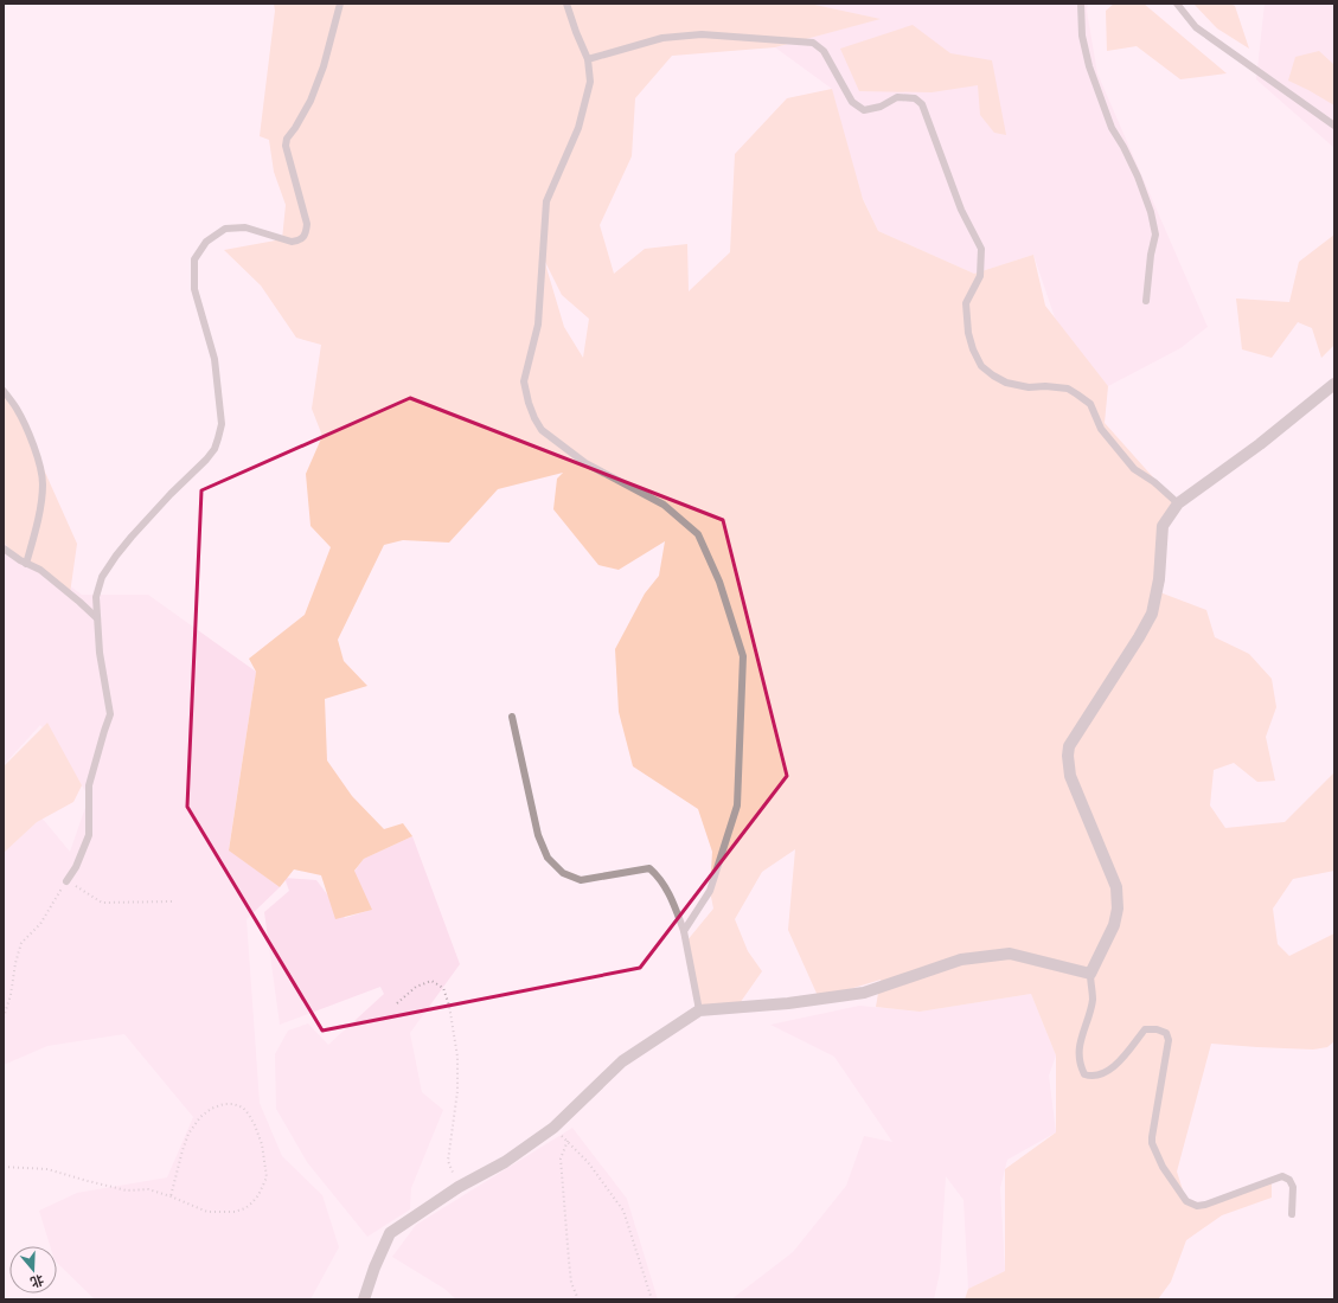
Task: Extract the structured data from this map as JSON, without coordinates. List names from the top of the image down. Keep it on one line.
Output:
{"north":"bottom"}
